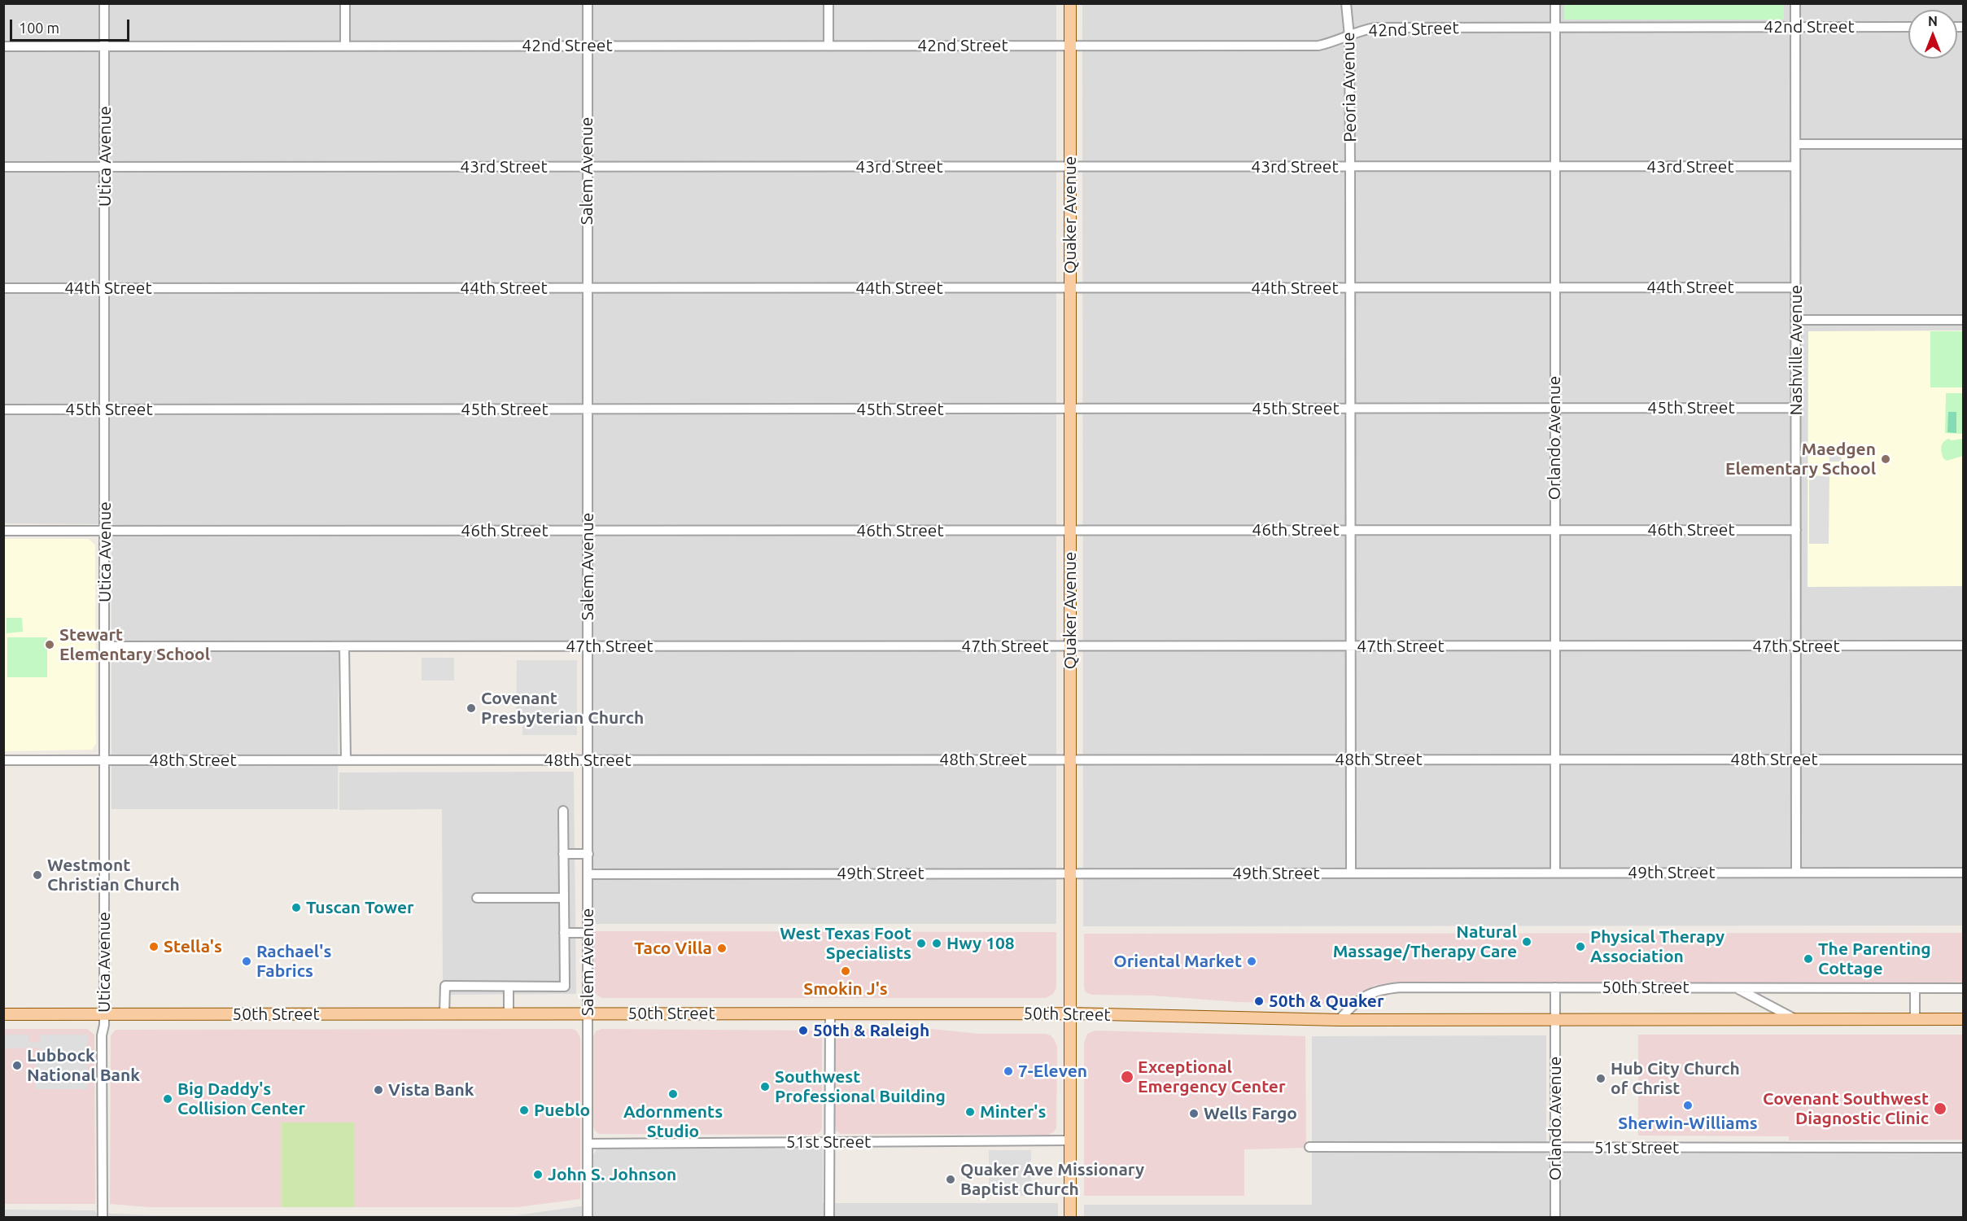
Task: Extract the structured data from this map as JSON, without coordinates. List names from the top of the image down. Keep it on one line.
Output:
{"streets":{"main road":["Quaker Avenue","50th Street"],"street":["42nd Street","Peoria Avenue","Utica Avenue","43rd Street","Salem Avenue","44th Street","Nashville Avenue","45th Street","Orlando Avenue","46th Street","47th Street","48th Street","49th Street","51st Street"]},"crossings":[["42nd Street","Peoria Avenue"],["42nd Street","Utica Avenue"],["42nd Street","Salem Avenue"],["42nd Street","Quaker Avenue"],["42nd Street","Nashville Avenue"],["42nd Street","Orlando Avenue"],["Peoria Avenue","43rd Street"],["Peoria Avenue","44th Street"],["Peoria Avenue","45th Street"],["Peoria Avenue","46th Street"],["Peoria Avenue","47th Street"],["Peoria Avenue","48th Street"],["Peoria Avenue","49th Street"],["Utica Avenue","43rd Street"],["Utica Avenue","44th Street"],["Utica Avenue","45th Street"],["Utica Avenue","46th Street"],["Utica Avenue","47th Street"],["Utica Avenue","48th Street"],["Utica Avenue","50th Street"],["43rd Street","Salem Avenue"],["43rd Street","Quaker Avenue"],["43rd Street","Nashville Avenue"],["43rd Street","Orlando Avenue"],["Salem Avenue","44th Street"],["Salem Avenue","45th Street"],["Salem Avenue","46th Street"],["Salem Avenue","47th Street"],["Salem Avenue","48th Street"],["Salem Avenue","49th Street"],["Salem Avenue","50th Street"],["Salem Avenue","51st Street"],["Quaker Avenue","44th Street"],["Quaker Avenue","45th Street"],["Quaker Avenue","46th Street"],["Quaker Avenue","47th Street"],["Quaker Avenue","48th Street"],["Quaker Avenue","49th Street"],["Quaker Avenue","50th Street"],["Quaker Avenue","51st Street"],["44th Street","Nashville Avenue"],["44th Street","Orlando Avenue"],["Nashville Avenue","45th Street"],["Nashville Avenue","46th Street"],["Nashville Avenue","47th Street"],["Nashville Avenue","48th Street"],["Nashville Avenue","49th Street"],["45th Street","Orlando Avenue"],["Orlando Avenue","46th Street"],["Orlando Avenue","47th Street"],["Orlando Avenue","48th Street"],["Orlando Avenue","49th Street"],["Orlando Avenue","50th Street"],["Orlando Avenue","51st Street"]],"places":["Maedgen Elementary School","Stewart Elementary School","Covenant Presbyterian Church","Westmont Christian Church","Tuscan Tower","Natural Massage/Therapy Care","West Texas Foot Specialists","Hwy 108","Stella's","Physical Therapy Association","Taco Villa","The Parenting Cottage","Rachael's Fabrics","Oriental Market","Smokin J's","50th & Quaker","50th & Raleigh","Lubbock National Bank","7-Eleven","Exceptional Emergency Center","Hub City Church of Christ","Southwest Professional Building","Vista Bank","Adornments Studio","Big Daddy's Collision Center","Sherwin-Williams","Covenant Southwest Diagnostic Clinic","Pueblo","Minter's","Wells Fargo","John S. Johnson","Quaker Ave Missionary Baptist Church"],"scale_bar":"100 m","north":"top"}
